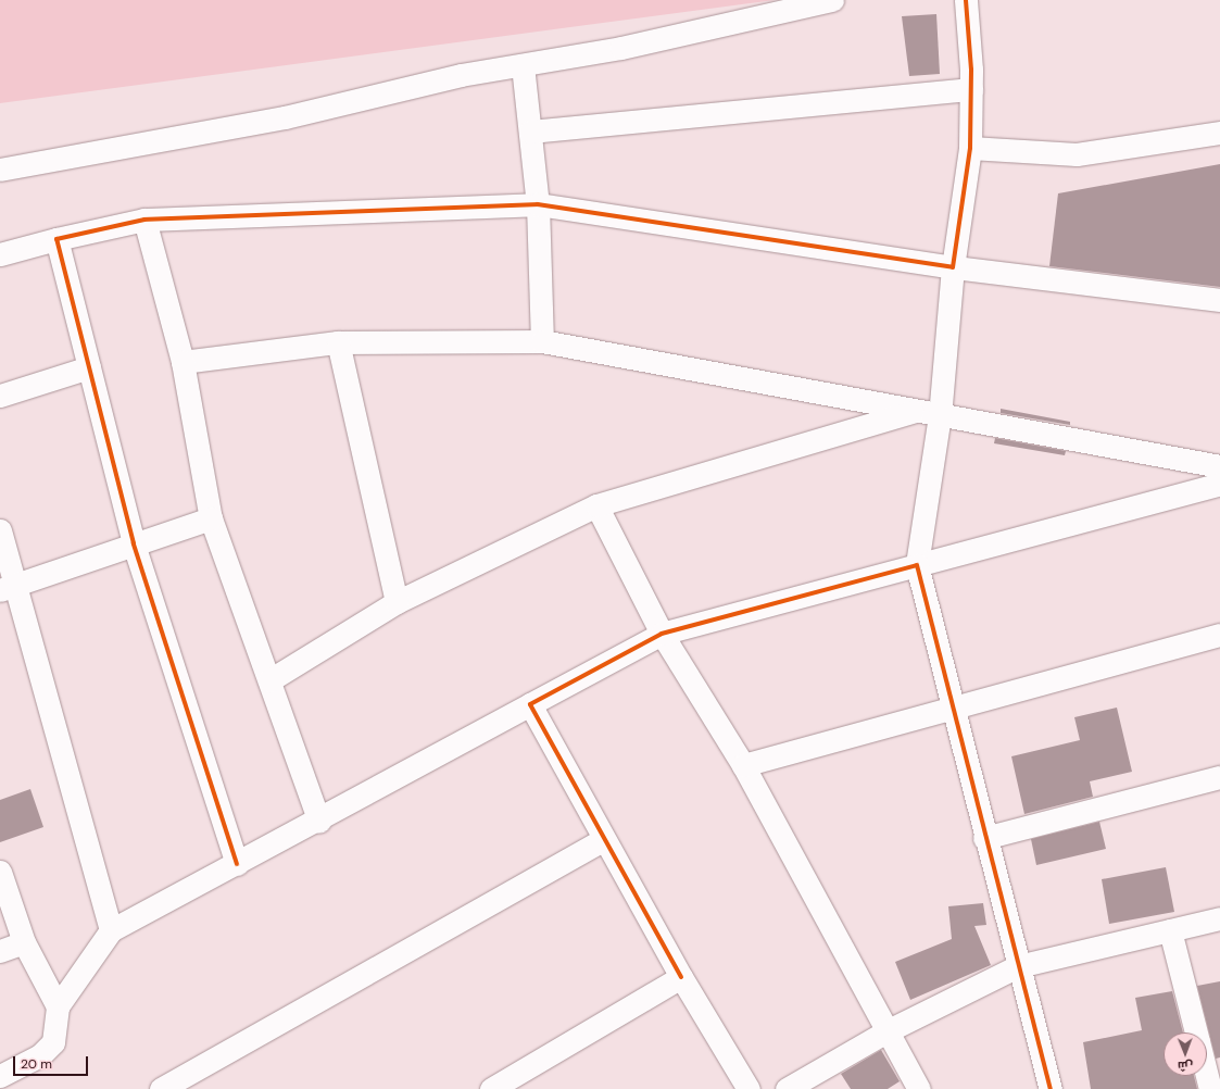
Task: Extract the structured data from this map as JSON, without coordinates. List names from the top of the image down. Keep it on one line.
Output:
{"scale_bar":"20 m","north":"bottom"}
